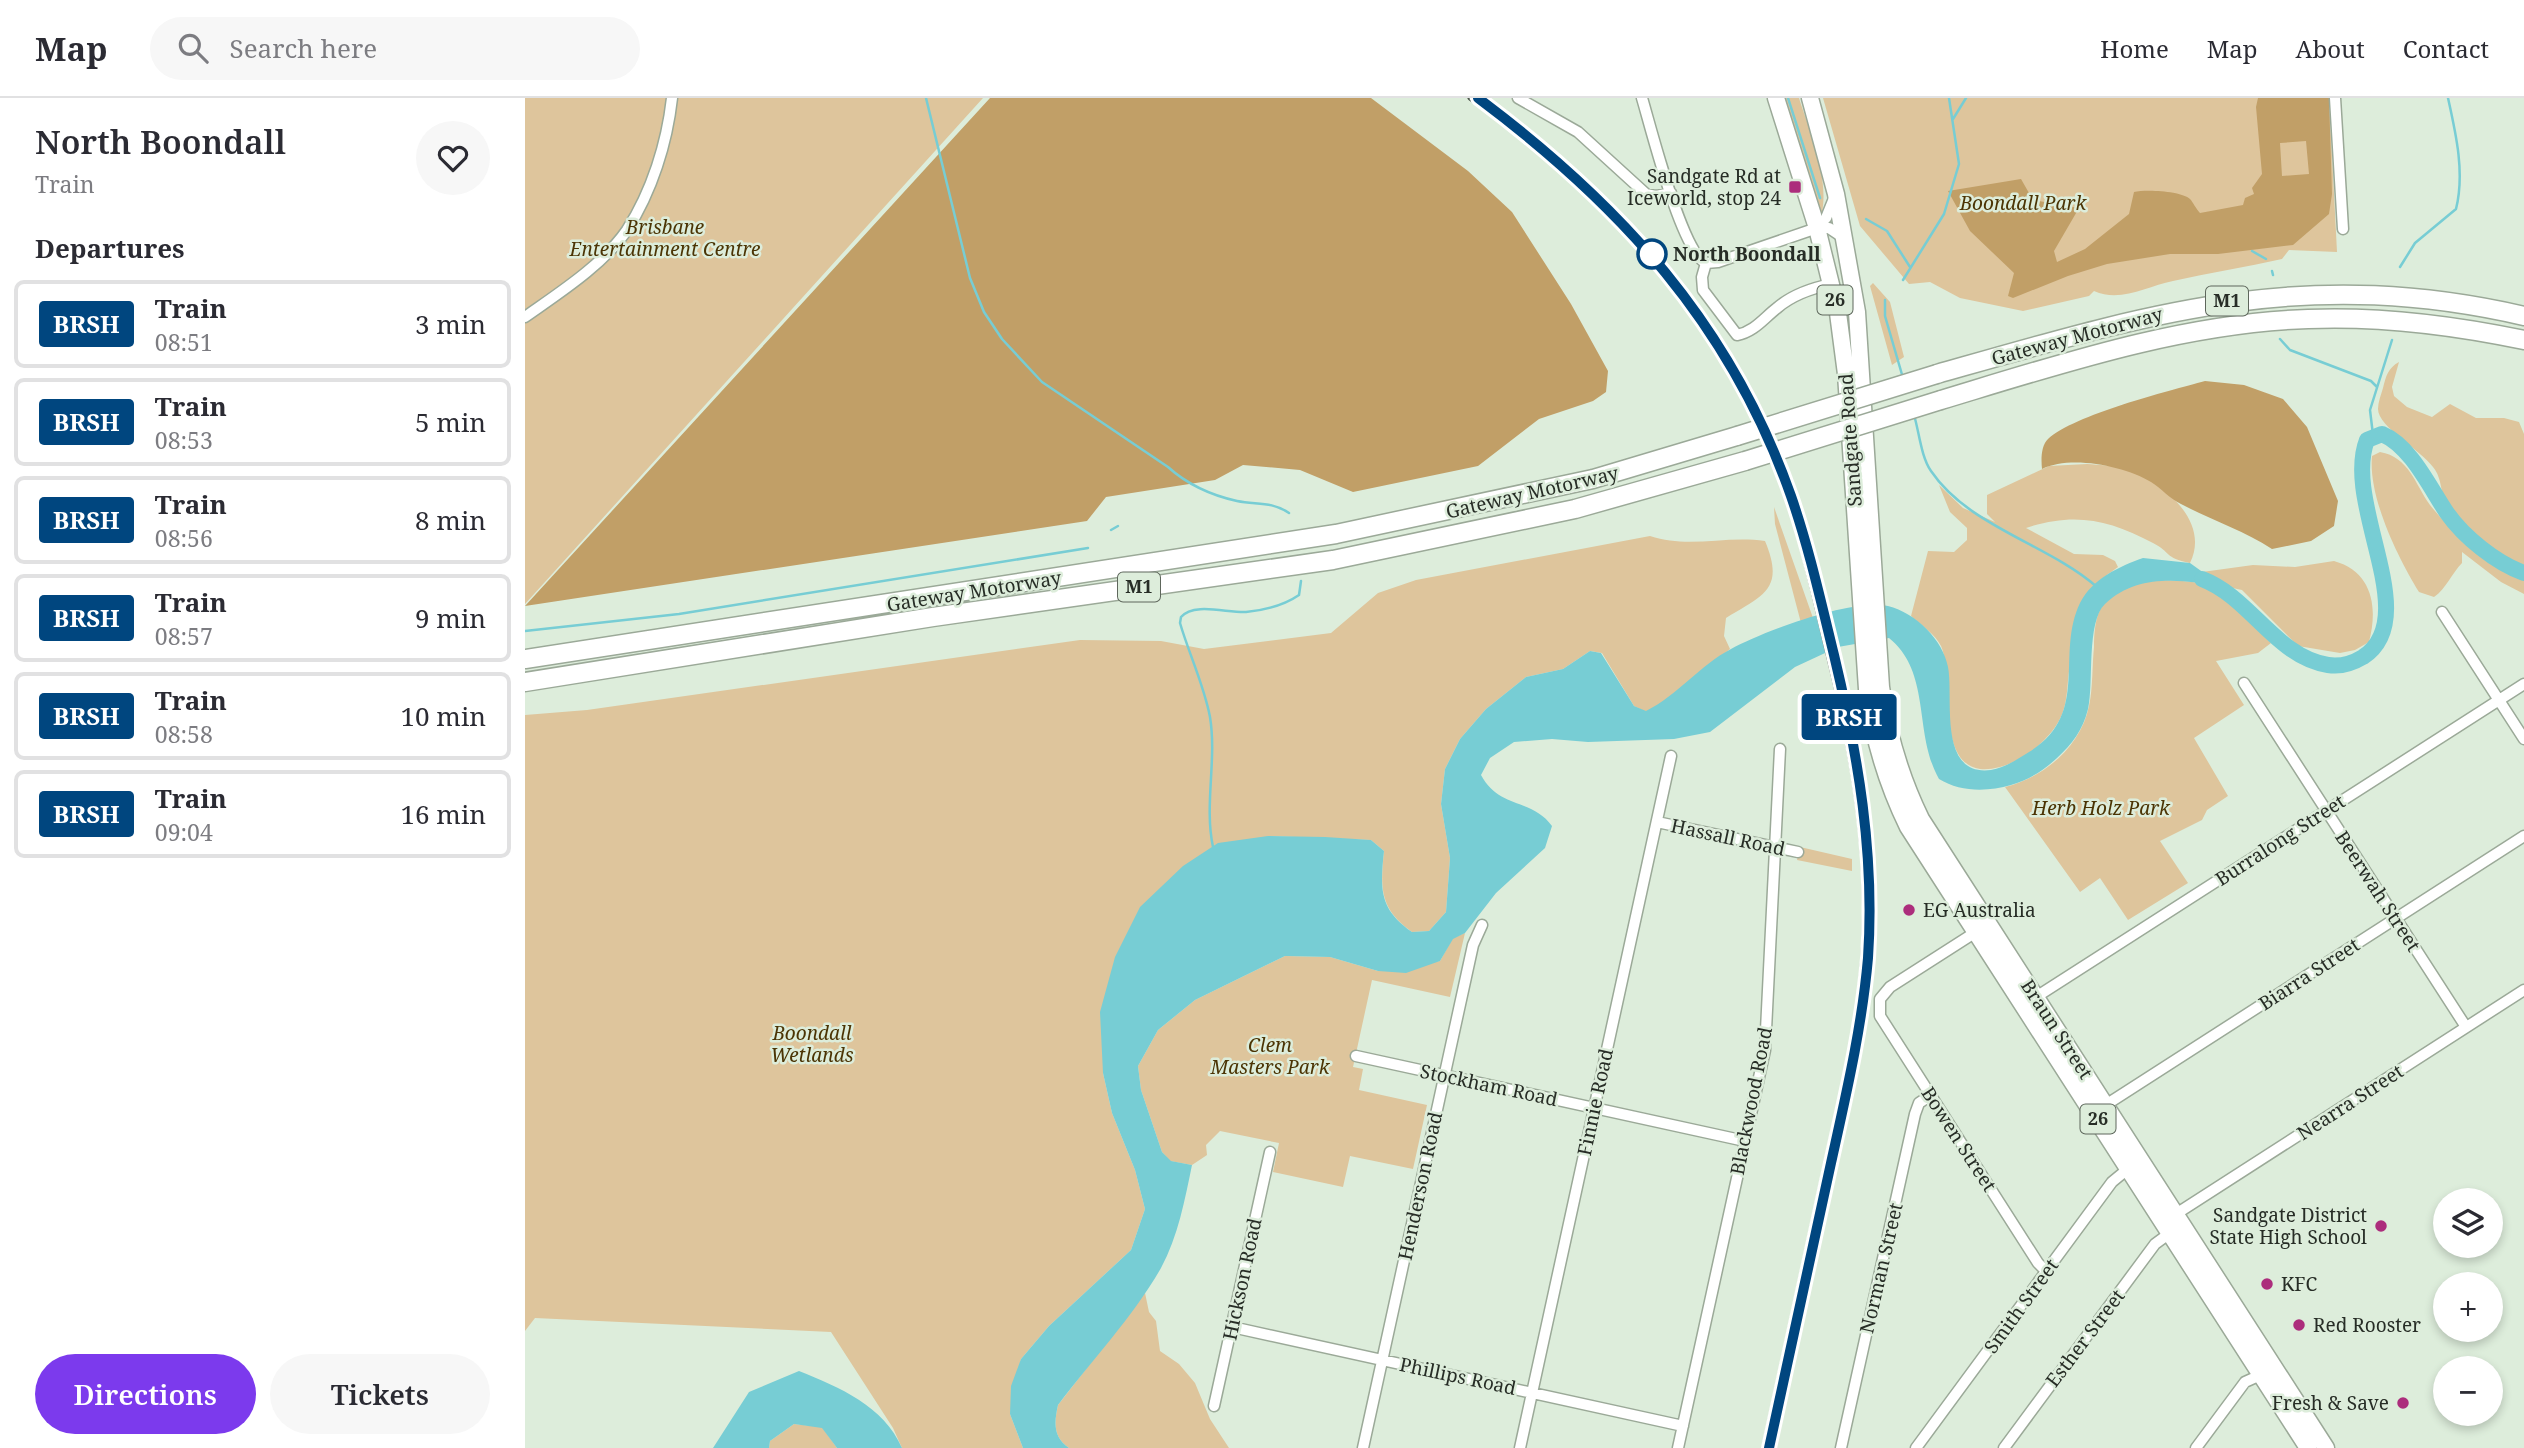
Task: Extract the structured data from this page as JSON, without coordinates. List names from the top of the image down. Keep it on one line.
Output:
{"streets":{"highway":["26","M1","Gateway Motorway","Sandgate Road","Braun Street"],"street":["Hassall Road","Burralong Street","Beerwah Street","Biarra Street","Stockham Road","Blackwood Road","Finnie Road","Nearra Street","Bowen Street","Henderson Road","Norman Street","Hickson Road","Smith Street","Esther Street","Phillips Road"]},"crossings":[["Sandgate Road","Braun Street"],["Hassall Road","Blackwood Road"],["Hassall Road","Finnie Road"],["Burralong Street","Beerwah Street"],["Burralong Street","Braun Street"],["Beerwah Street","Biarra Street"],["Beerwah Street","Nearra Street"],["Biarra Street","Braun Street"],["Braun Street","Nearra Street"],["Braun Street","Bowen Street"],["Braun Street","Smith Street"],["Braun Street","Esther Street"],["Stockham Road","Blackwood Road"],["Stockham Road","Finnie Road"],["Stockham Road","Henderson Road"],["Blackwood Road","Phillips Road"],["Finnie Road","Phillips Road"],["Bowen Street","Norman Street"],["Bowen Street","Smith Street"],["Henderson Road","Phillips Road"],["Hickson Road","Phillips Road"]],"parks":["Boondall Park","Brisbane Entertainment Centre","Herb Holz Park","Boondall Wetlands","Clem Masters Park"],"places":{"transit":["Sandgate Rd at Iceworld, stop 24"],"other":["North Boondall","EG Australia","Sandgate District State High School","KFC","Red Rooster","Fresh & Save"]},"page":{"header":"Map","search":"Search here","nav":["Home","Map","About","Contact"],"heading":[["North Boondall","Train"],"Departures"],"on_map":"BRSH","list":[{"mark":"BRSH","name":"Train","note":"08:51","value":"3 min"},{"mark":"BRSH","name":"Train","note":"08:53","value":"5 min"},{"mark":"BRSH","name":"Train","note":"08:56","value":"8 min"},{"mark":"BRSH","name":"Train","note":"08:57","value":"9 min"},{"mark":"BRSH","name":"Train","note":"08:58","value":"10 min"},{"mark":"BRSH","name":"Train","note":"09:04","value":"16 min"}],"map_buttons":["+","−"],"buttons":["Directions","Tickets"]}}
